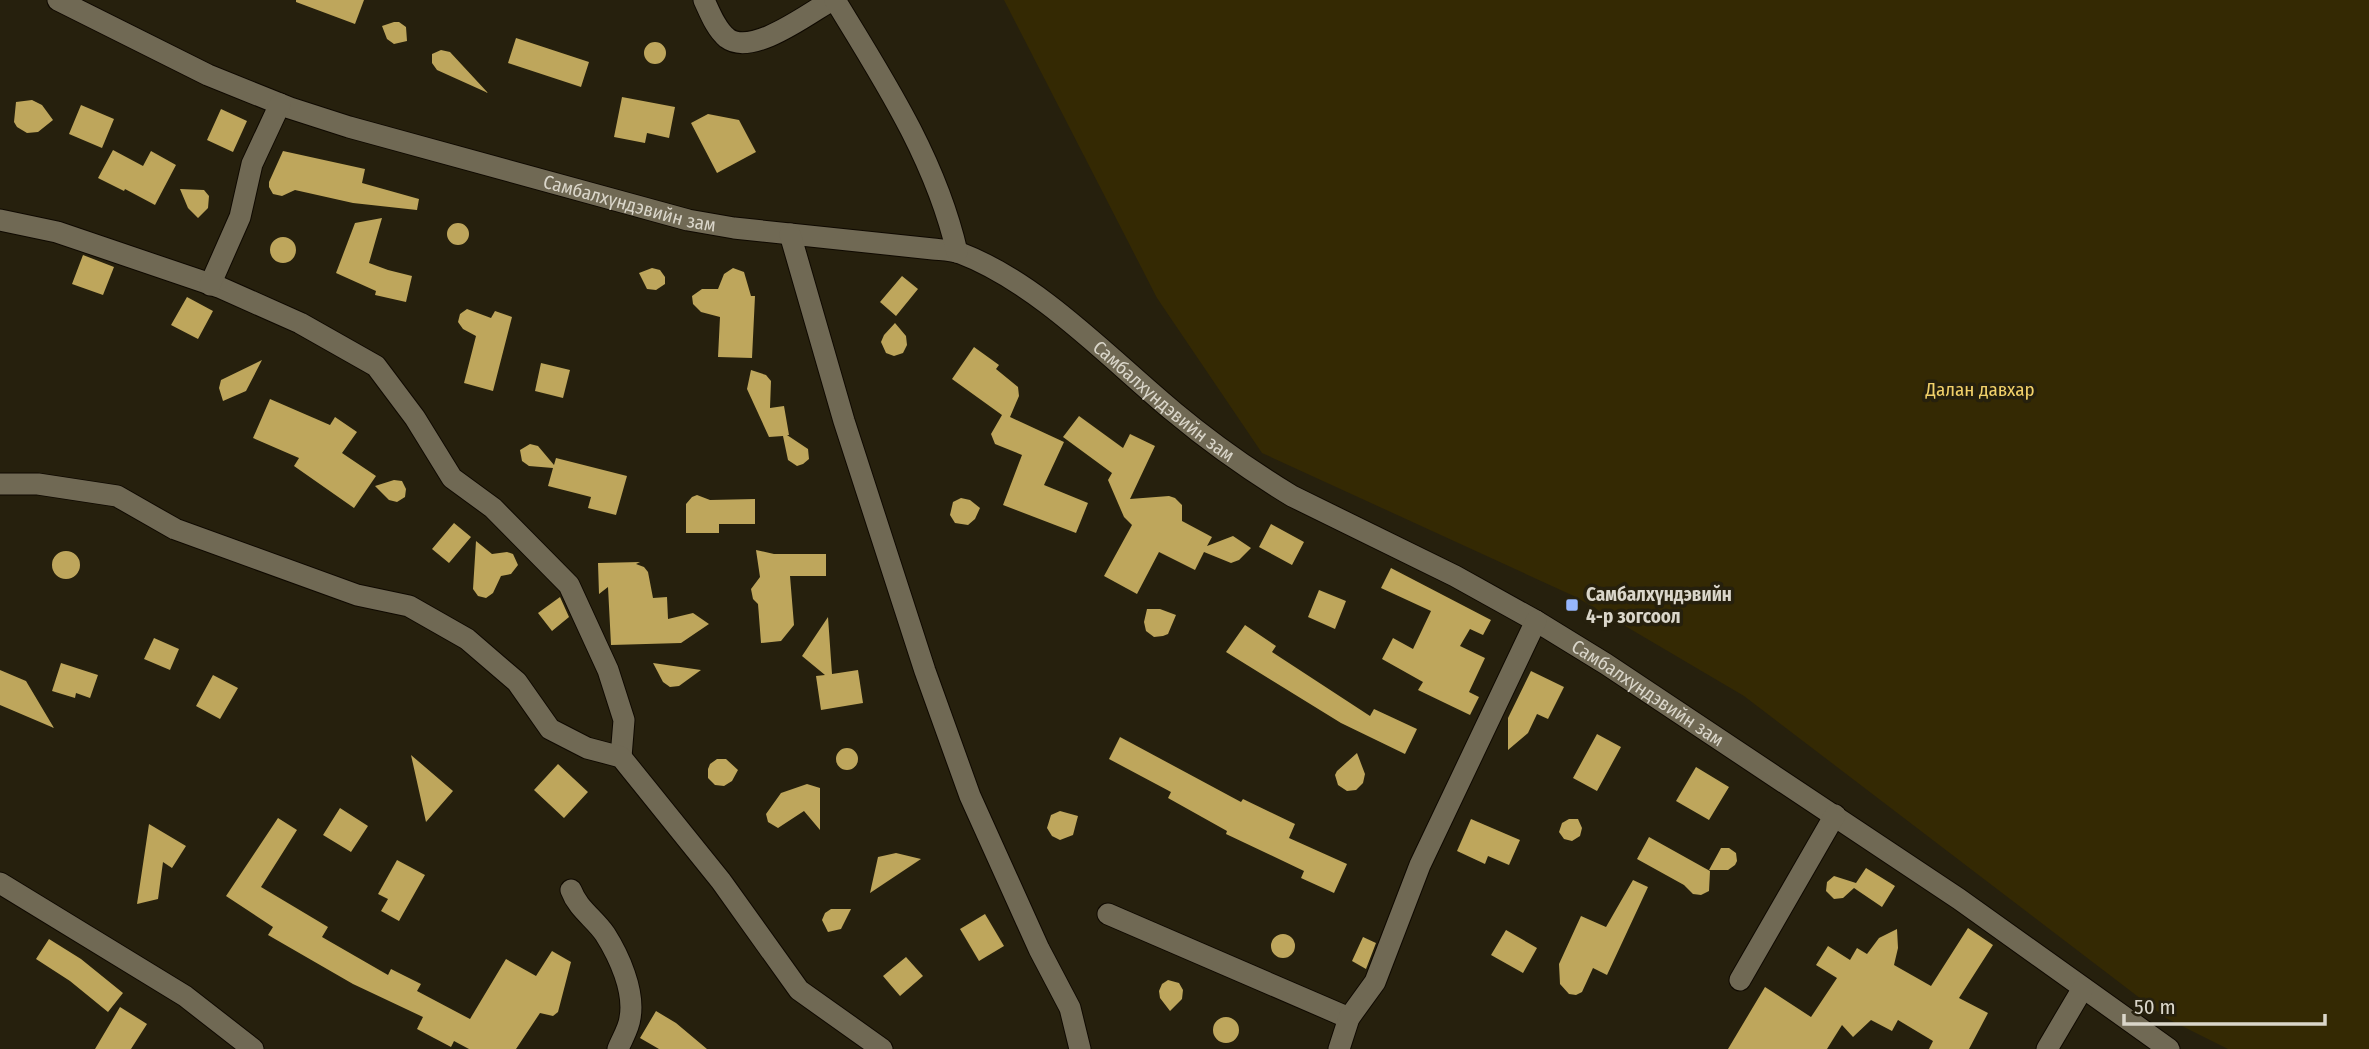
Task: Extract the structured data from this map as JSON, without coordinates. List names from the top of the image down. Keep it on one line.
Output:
{"streets":{"street":["Самбалхүндэвийн зам"]},"parks":["Далан давхар"],"places":{"transit":["Самбалхүндэвийн 4-р зогсоол"]},"scale_bar":"50 m"}
